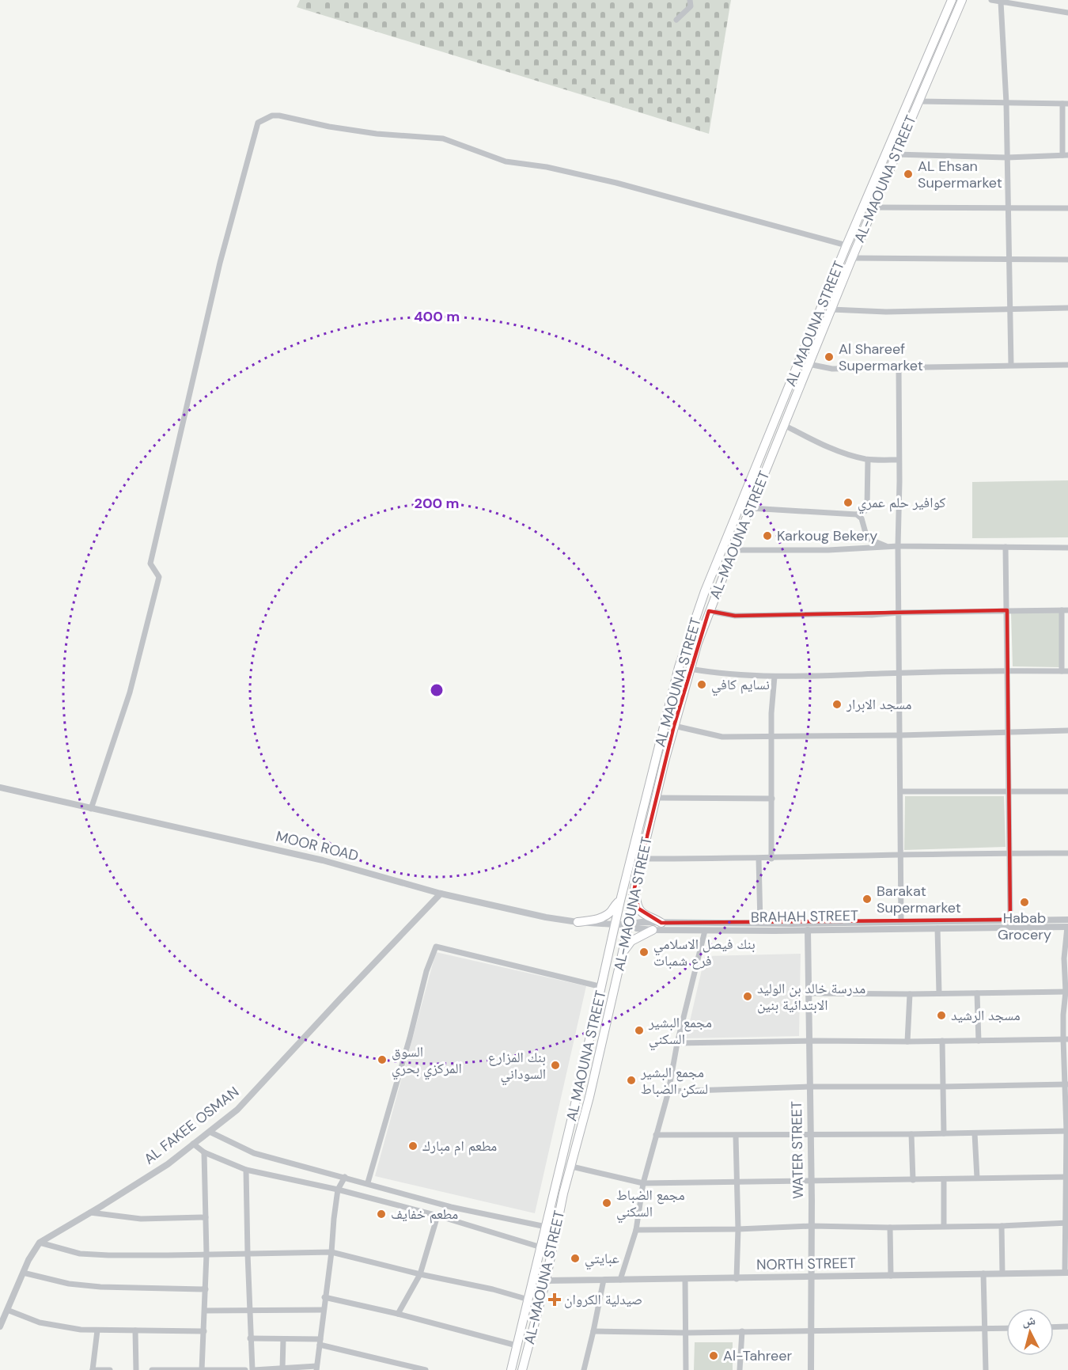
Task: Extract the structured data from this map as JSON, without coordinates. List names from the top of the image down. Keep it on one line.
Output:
{"streets":{"highway":["AL-MAOUNA STREET","AL MAOUNA STREET"],"street":["MOOR ROAD","BRAHAH STREET","AL FAKEE OSMAN","WATER STREET","NORTH STREET"]},"crossings":[["AL-MAOUNA STREET","MOOR ROAD"],["AL-MAOUNA STREET","BRAHAH STREET"],["AL-MAOUNA STREET","NORTH STREET"],["AL MAOUNA STREET","MOOR ROAD"],["MOOR ROAD","BRAHAH STREET"],["MOOR ROAD","AL FAKEE OSMAN"],["BRAHAH STREET","WATER STREET"],["WATER STREET","NORTH STREET"]],"places":{"other":["AL Ehsan Supermarket","Al Shareef Supermarket","كوافير حلم عمري","Karkoug Bekery","نسايم كافي","مسجد الابرار","Barakat Supermarket","Habab Grocery","بنك فيصل الاسلامي فرع شمبات","مدرسة خالد بن الوليد الابتدائية بنين","مسجد الرشيد","مجمع البشير السكني","السوق المركزي بحري","بنك المزارع السوداني","مجمع البشير لسكن الضباط","مطعم ام مبارك","مجمع الضباط السكني","مطعم خفايف","عبايتي","Al-Tahreer"],"health":["صيدلية الكروان"]},"north":"top","rings":["400 m","200 m"]}
